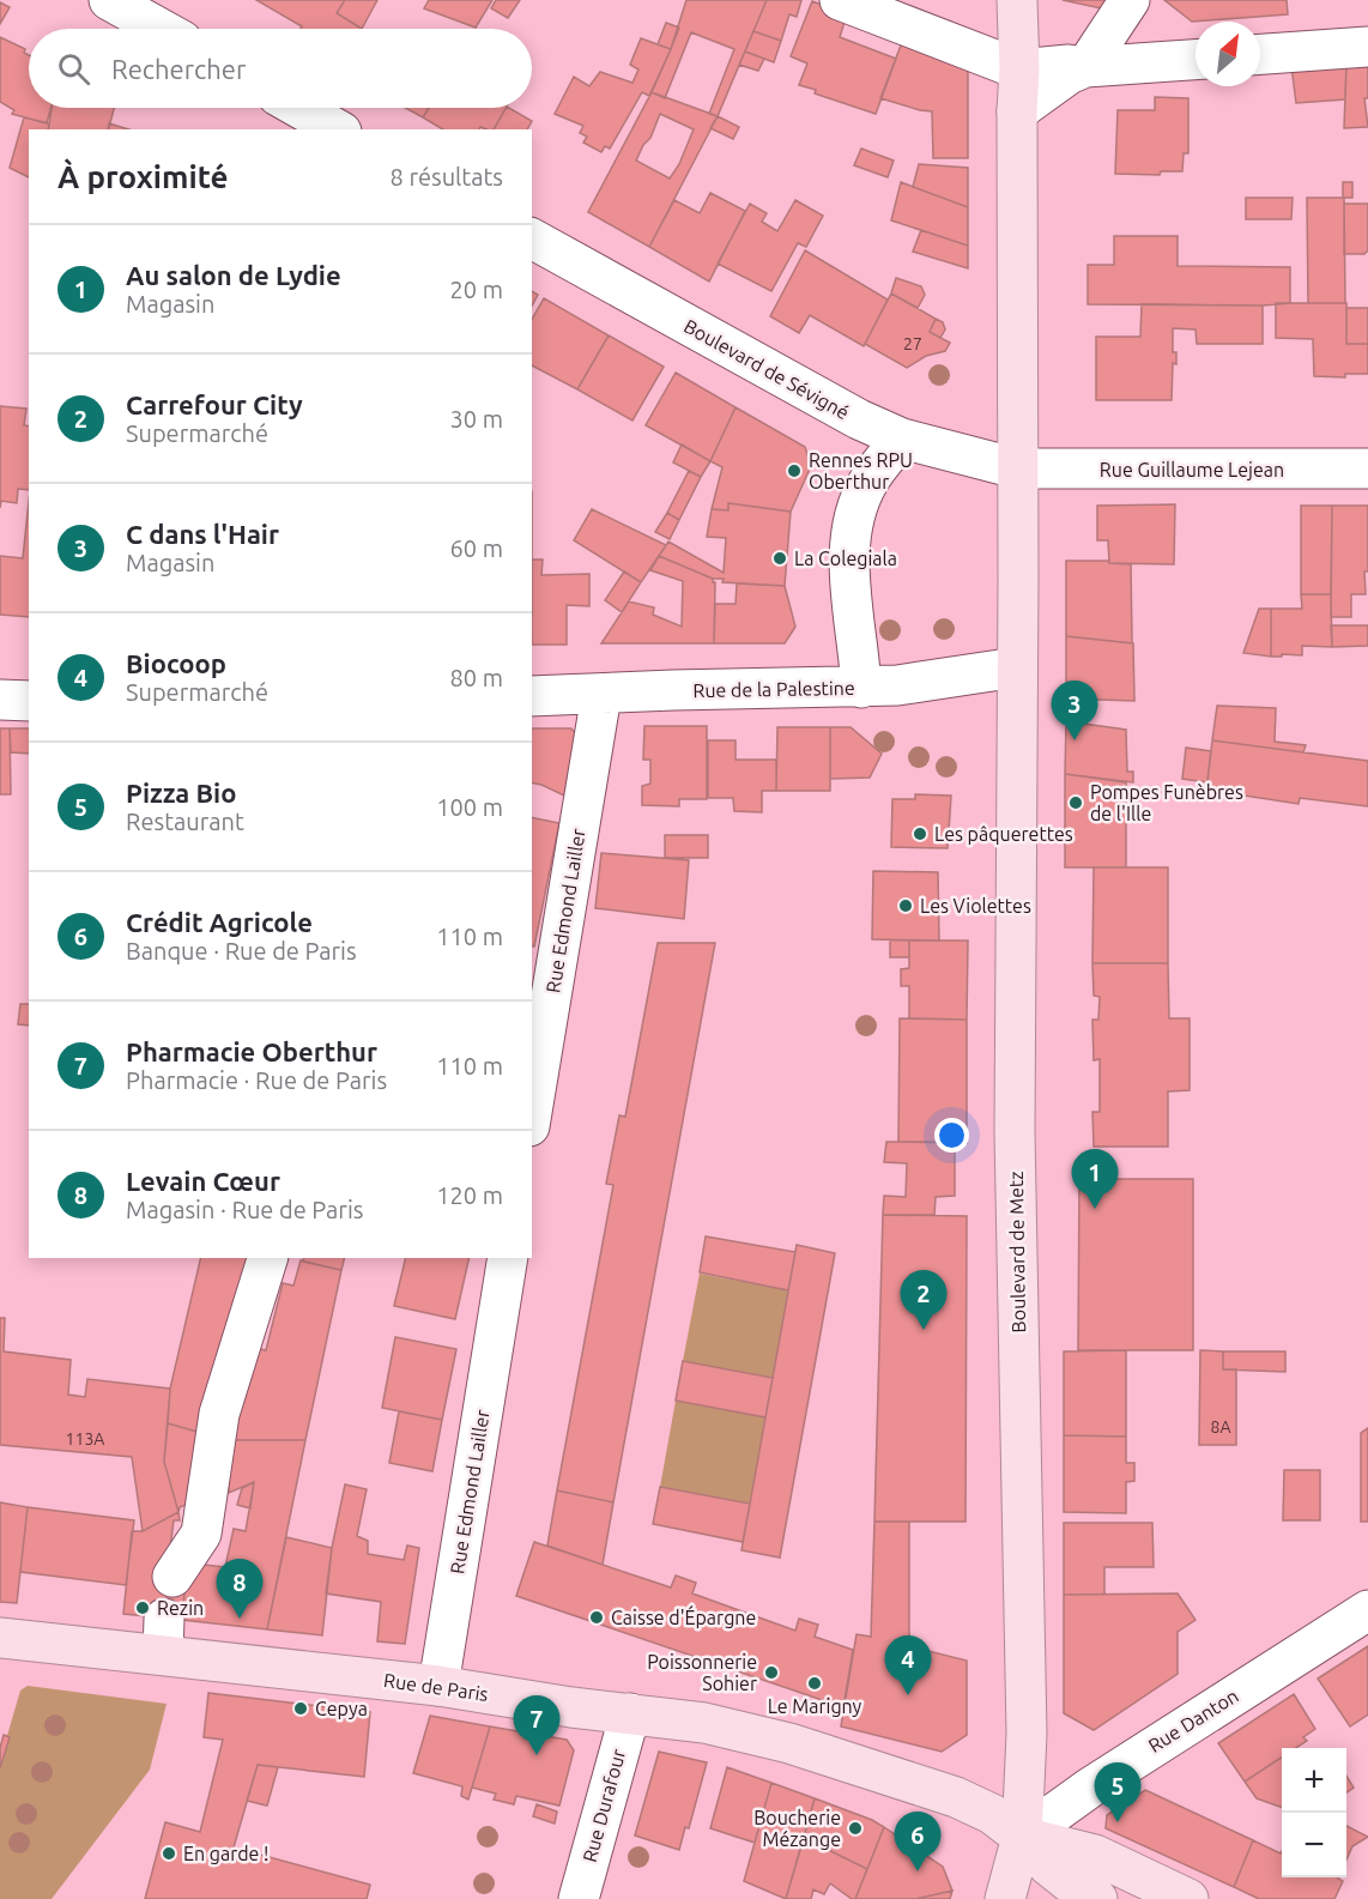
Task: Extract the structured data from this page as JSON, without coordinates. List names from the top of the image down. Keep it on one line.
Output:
{"streets":{"main road":["Boulevard de Metz","Rue de Paris"],"street":["Boulevard de Sévigné","Rue Guillaume Lejean","Rue de la Palestine","Rue Edmond Lailler","Rue Danton","Rue Durafour"]},"crossings":[["Boulevard de Sévigné","Rue Guillaume Lejean"],["Boulevard de Sévigné","Boulevard de Metz"],["Rue Guillaume Lejean","Boulevard de Metz"],["Rue de la Palestine","Rue Edmond Lailler"],["Rue de la Palestine","Boulevard de Metz"],["Rue Edmond Lailler","Rue de Paris"],["Boulevard de Metz","Rue de Paris"],["Boulevard de Metz","Rue Danton"],["Rue de Paris","Rue Danton"],["Rue de Paris","Rue Durafour"]],"places":["Rennes RPU Oberthur","La Colegiala","Pompes Funèbres de l'Ille","Les pâquerettes","Les Violettes","Rezin","Caisse d'Épargne","Poissonnerie Sohier","Le Marigny","Cepya","Boucherie Mézange","En garde !"],"house_numbers":["27","8A","113A"],"north":"top right","page":{"search":"Rechercher","heading":["À proximité","8 résultats"],"list":[{"mark":"1","name":"Au salon de Lydie","note":"Magasin","value":"20 m"},{"mark":"2","name":"Carrefour City","note":"Supermarché","value":"30 m"},{"mark":"3","name":"C dans l'Hair","note":"Magasin","value":"60 m"},{"mark":"4","name":"Biocoop","note":"Supermarché","value":"80 m"},{"mark":"5","name":"Pizza Bio","note":"Restaurant","value":"100 m"},{"mark":"6","name":"Crédit Agricole","note":"Banque · Rue de Paris","value":"110 m"},{"mark":"7","name":"Pharmacie Oberthur","note":"Pharmacie · Rue de Paris","value":"110 m"},{"mark":"8","name":"Levain Cœur","note":"Magasin · Rue de Paris","value":"120 m"}],"pins":["3","1","2","8","4","7","5","6"],"map_buttons":["+","−"]}}
